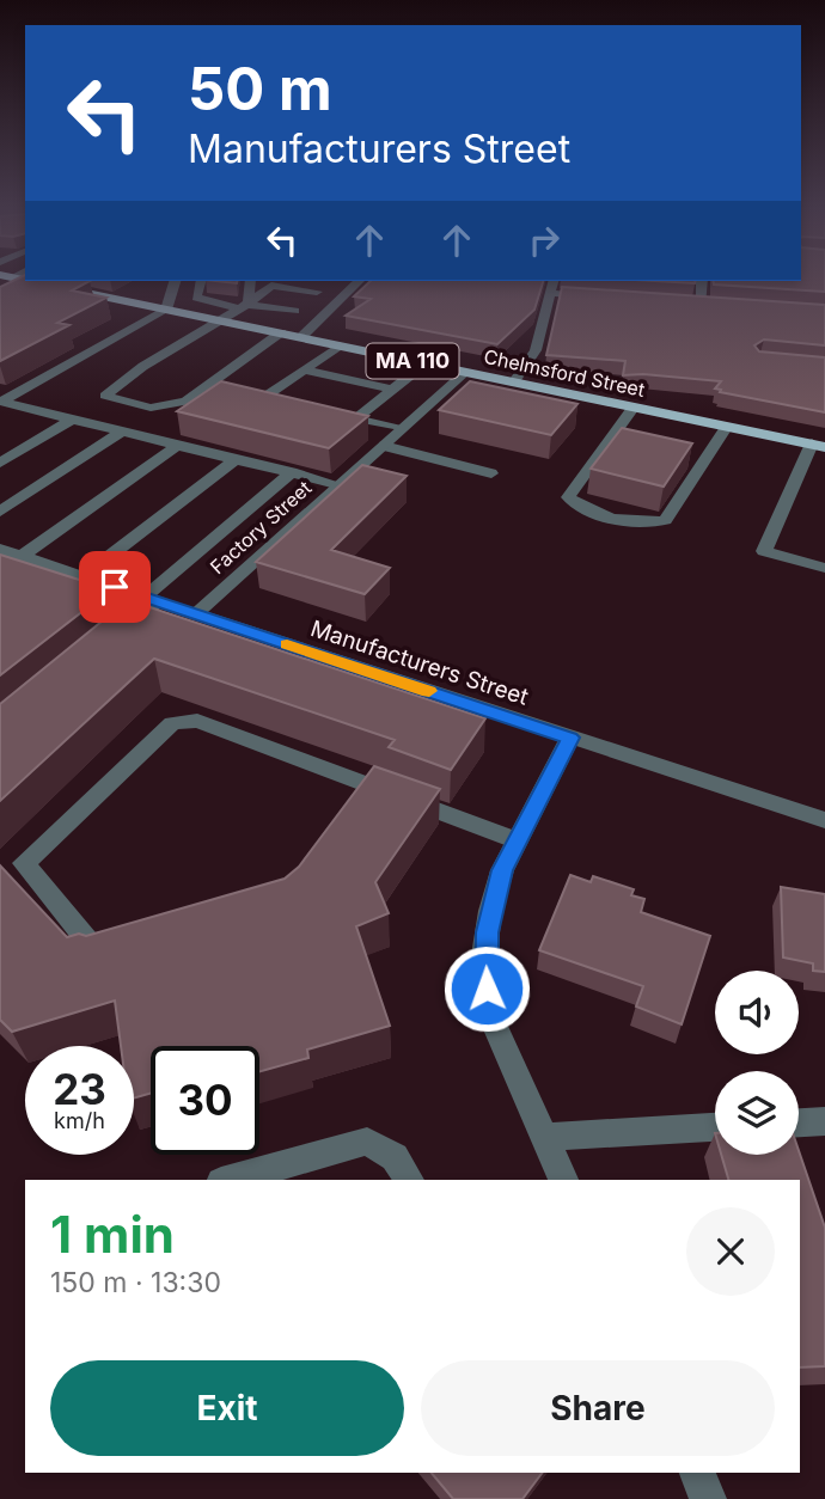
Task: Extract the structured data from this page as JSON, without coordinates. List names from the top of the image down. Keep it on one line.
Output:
{"streets":{"main road":["MA 110","Chelmsford Street"],"street":["Factory Street","Manufacturers Street"]},"crossings":[["Chelmsford Street","Factory Street"],["Factory Street","Manufacturers Street"]],"page":{"turn":["50 m","Manufacturers Street"],"speed":"23 km/h","limit":"30","heading":["1 min","150 m · 13:30"],"buttons":["Exit","Share"]}}
